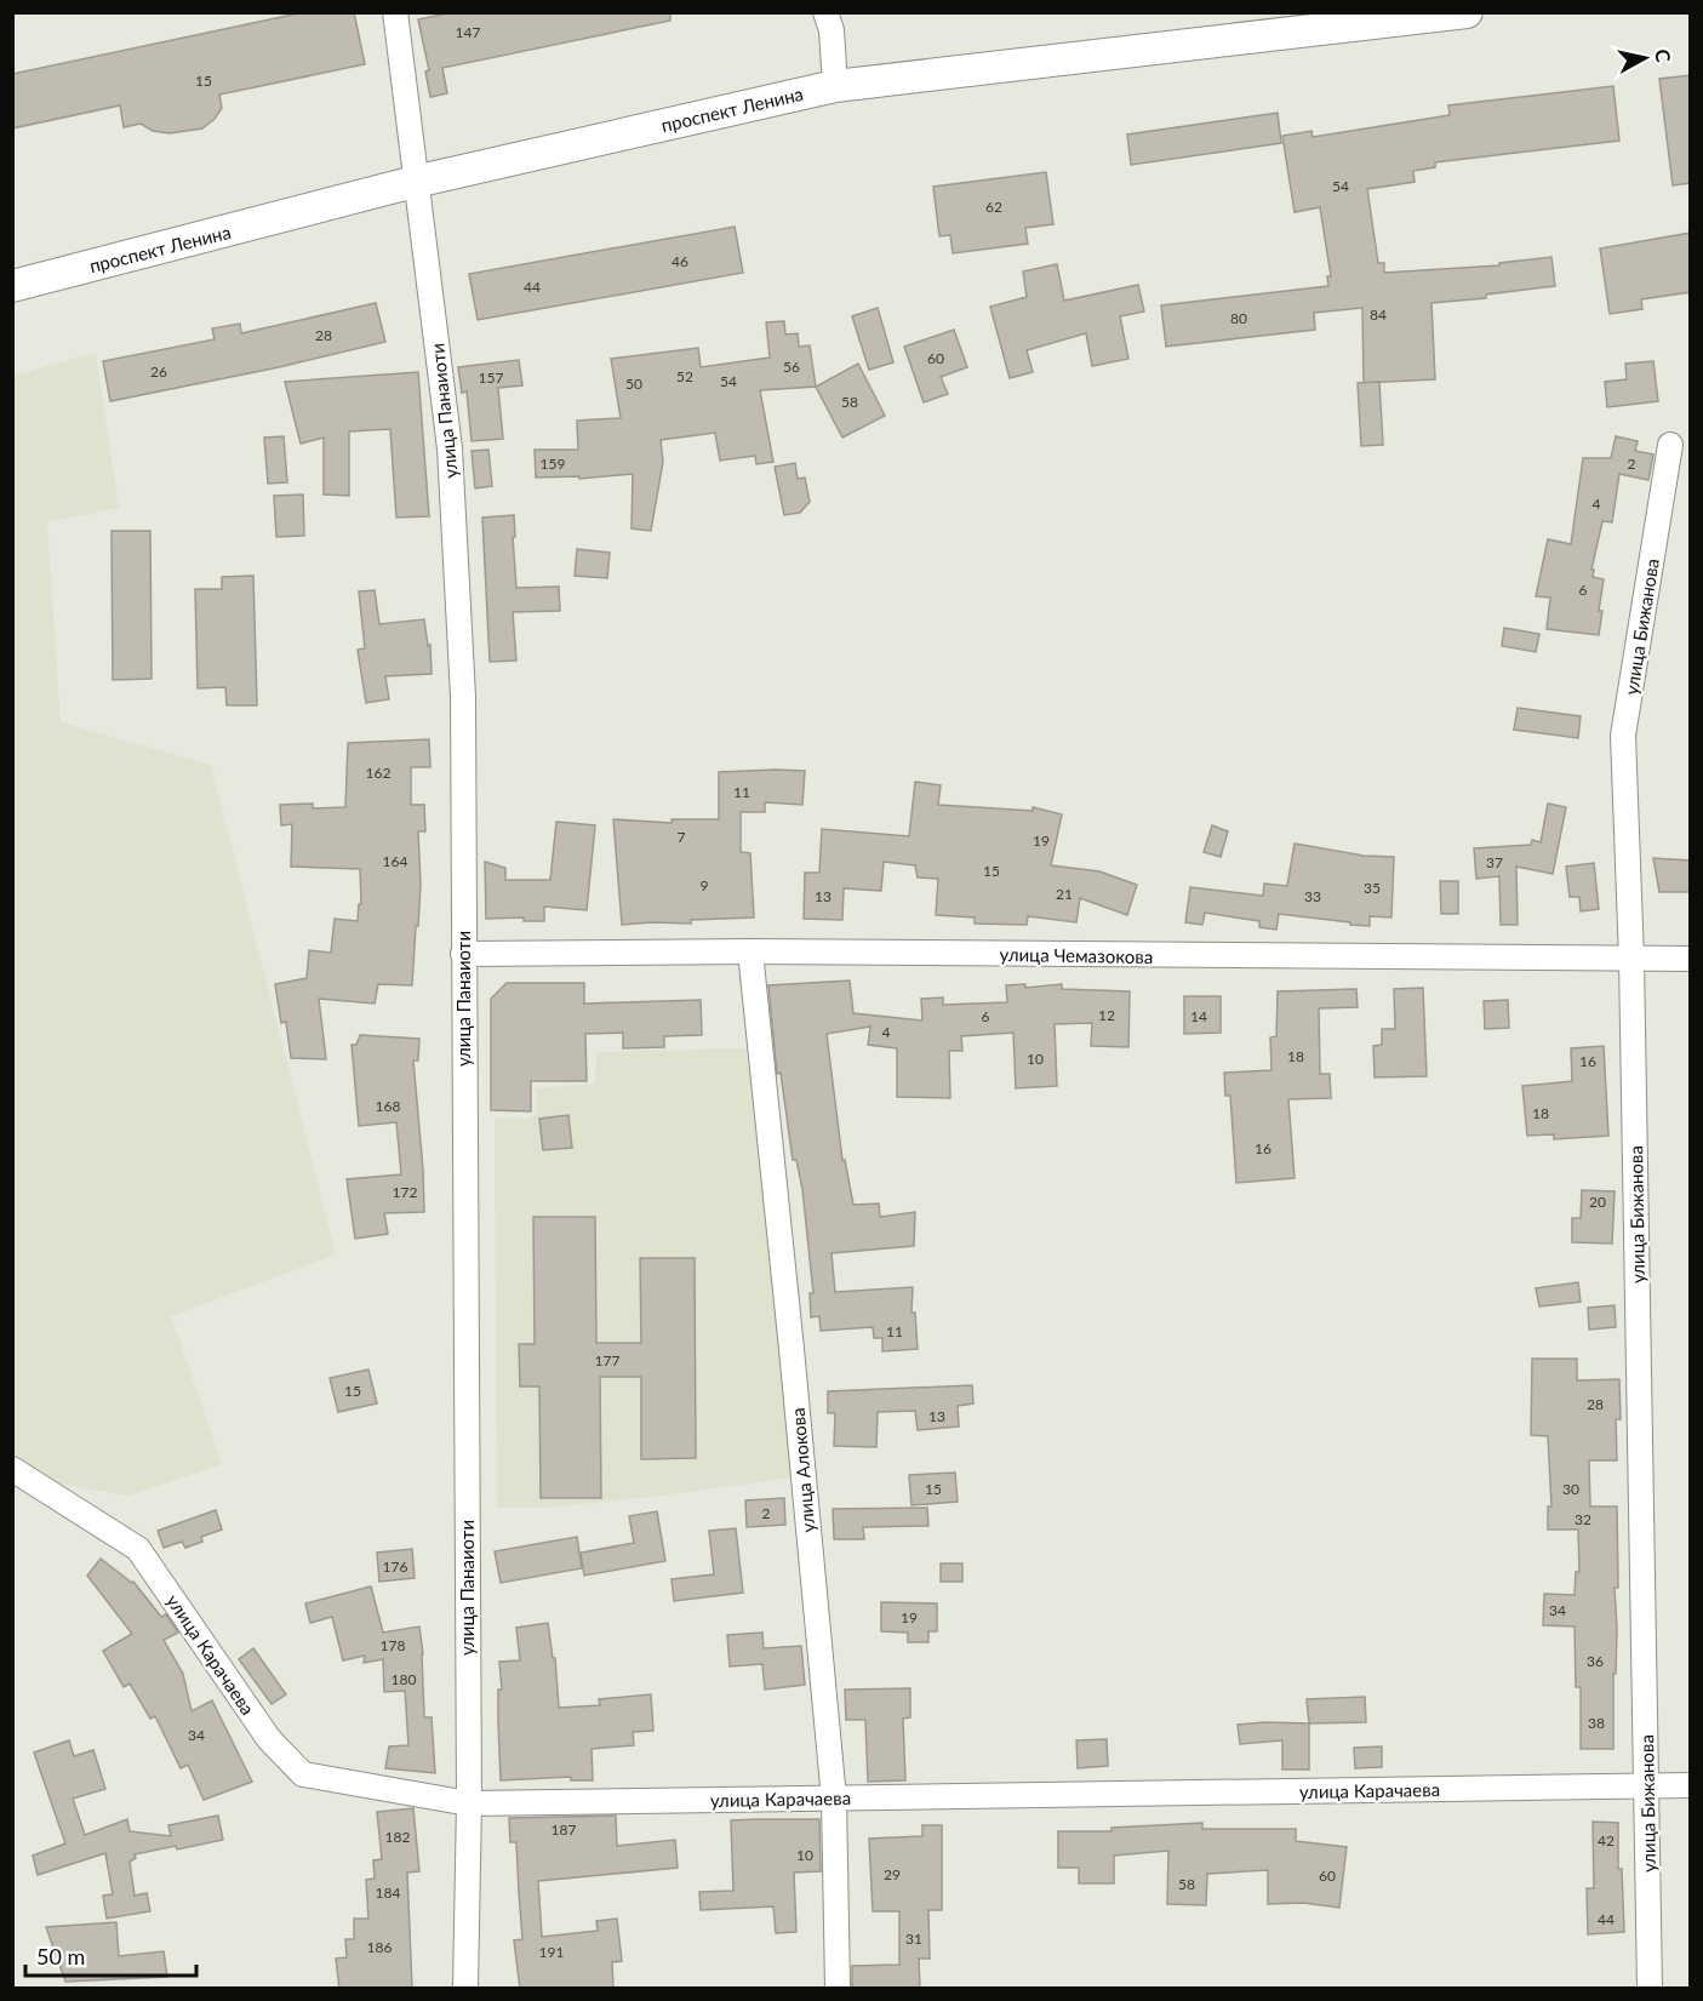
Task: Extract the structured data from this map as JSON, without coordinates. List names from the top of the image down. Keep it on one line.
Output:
{"streets":{"main road":["проспект Ленина"],"street":["улица Панаиоти","улица Бижанова","улица Чемазокова","улица Алокова","улица Карачаева"]},"crossings":[["проспект Ленина","улица Панаиоти"],["улица Панаиоти","улица Чемазокова"],["улица Панаиоти","улица Карачаева"],["улица Бижанова","улица Чемазокова"],["улица Бижанова","улица Карачаева"],["улица Чемазокова","улица Алокова"],["улица Алокова","улица Карачаева"]],"house_numbers":["147","15","54","62","46","44","84","80","28","60","56","26","52","157","54","50","58","159","2","4","6","162","11","7","19","164","37","15","9","35","21","13","33","12","6","14","4","18","10","16","168","18","16","172","20","11","177","15","28","13","15","30","2","32","176","34","19","178","36","180","38","34","187","182","42","10","29","60","58","184","44","31","186","191"],"scale_bar":"50 m","north":"right"}
